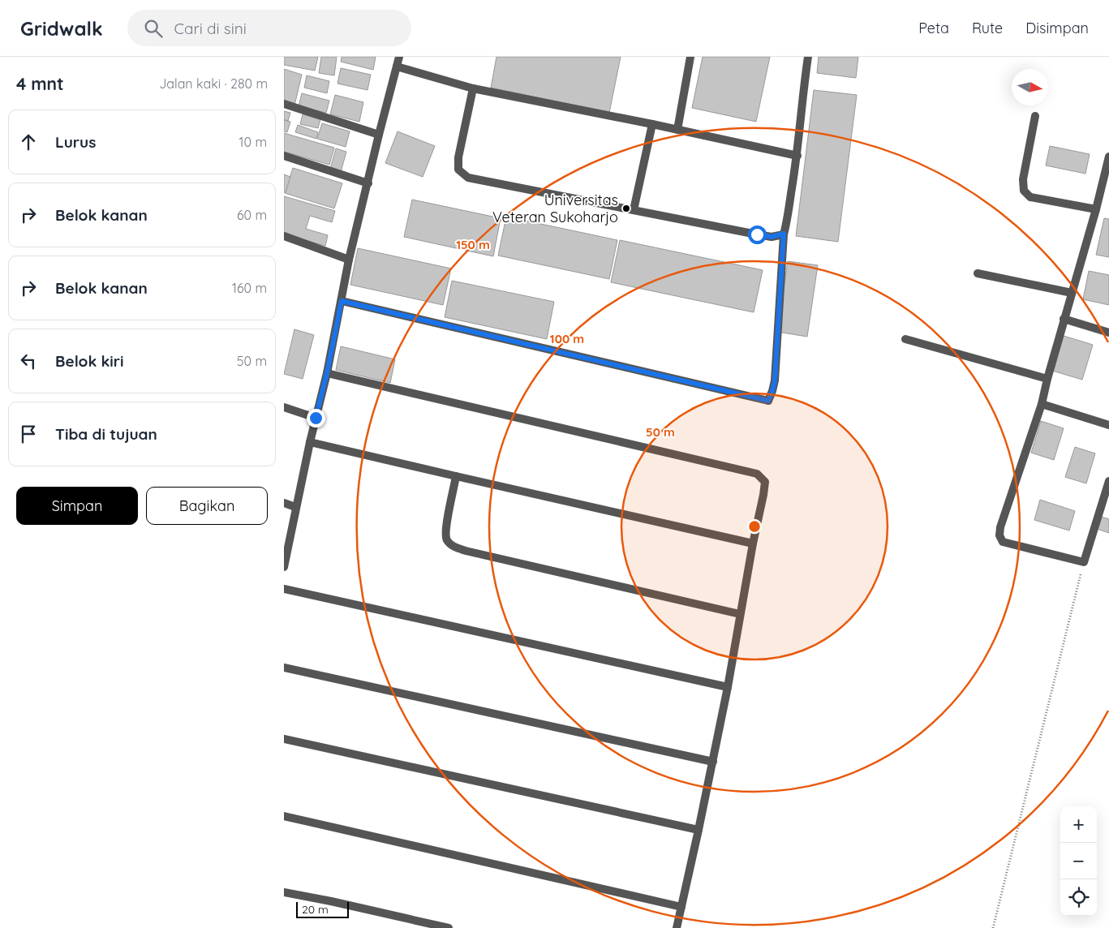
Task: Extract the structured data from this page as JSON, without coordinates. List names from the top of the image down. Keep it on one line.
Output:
{"places":["Universitas Veteran Sukoharjo"],"scale_bar":"20 m","north":"right","page":{"header":"Gridwalk","search":"Cari di sini","nav":["Peta","Rute","Disimpan"],"heading":["4 mnt","Jalan kaki · 280 m"],"list":[["Lurus","10 m"],["Belok kanan","60 m"],["Belok kanan","160 m"],["Belok kiri","50 m"],"Tiba di tujuan"],"buttons":["Simpan","Bagikan"],"map_buttons":["+","−"],"scale":"20 m"},"rings":["150 m","100 m","50 m"]}
